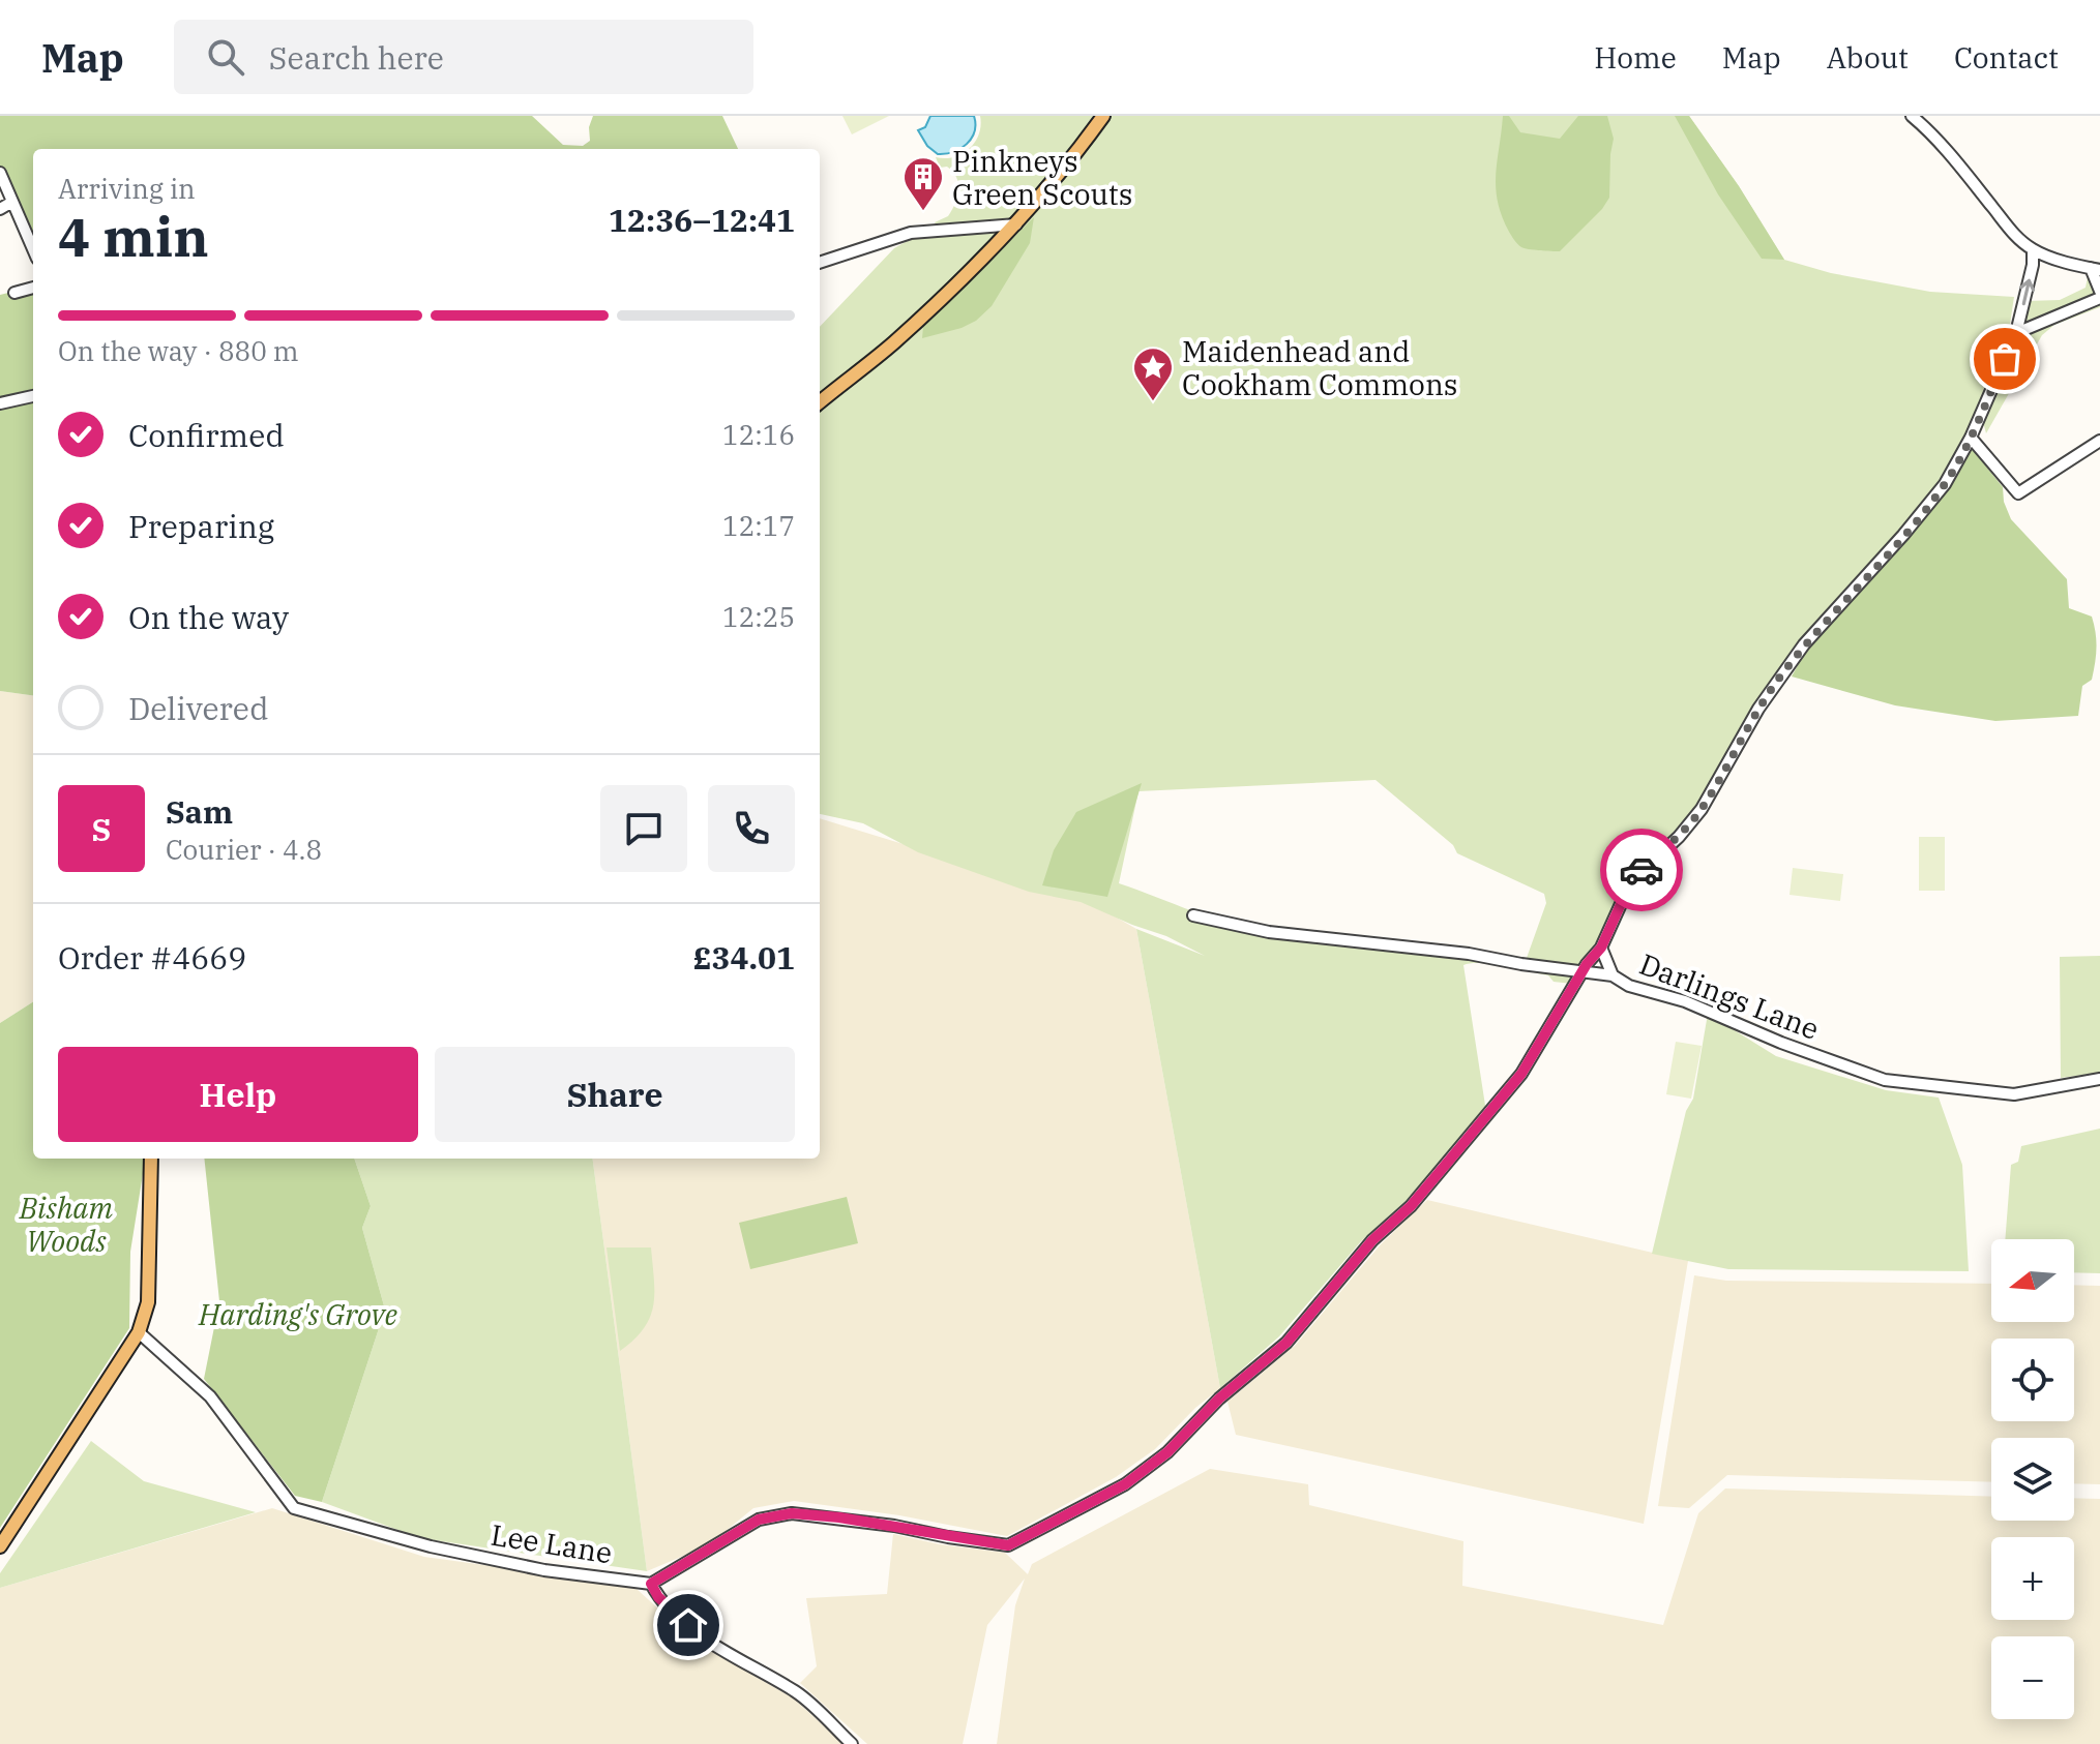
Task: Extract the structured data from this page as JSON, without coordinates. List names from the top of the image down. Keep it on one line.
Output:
{"streets":{"street":["Darlings Lane","Lee Lane"]},"parks":["Bisham Woods","Harding's Grove"],"places":{"building":["Pinkneys Green Scouts"],"place":["Maidenhead and Cookham Commons"]},"north":"left","page":{"header":"Map","search":"Search here","nav":["Home","Map","About","Contact"],"heading":["4 min","Arriving in","12:36–12:41"],"panel":["Sam","Courier · 4.8","Order #4669","£34.01"],"bar":"On the way · 880 m","list":[["Confirmed","12:16"],["Preparing","12:17"],["On the way","12:25"],"Delivered"],"round":"S","buttons":["Help","Share"],"map_buttons":["+","−"]}}
